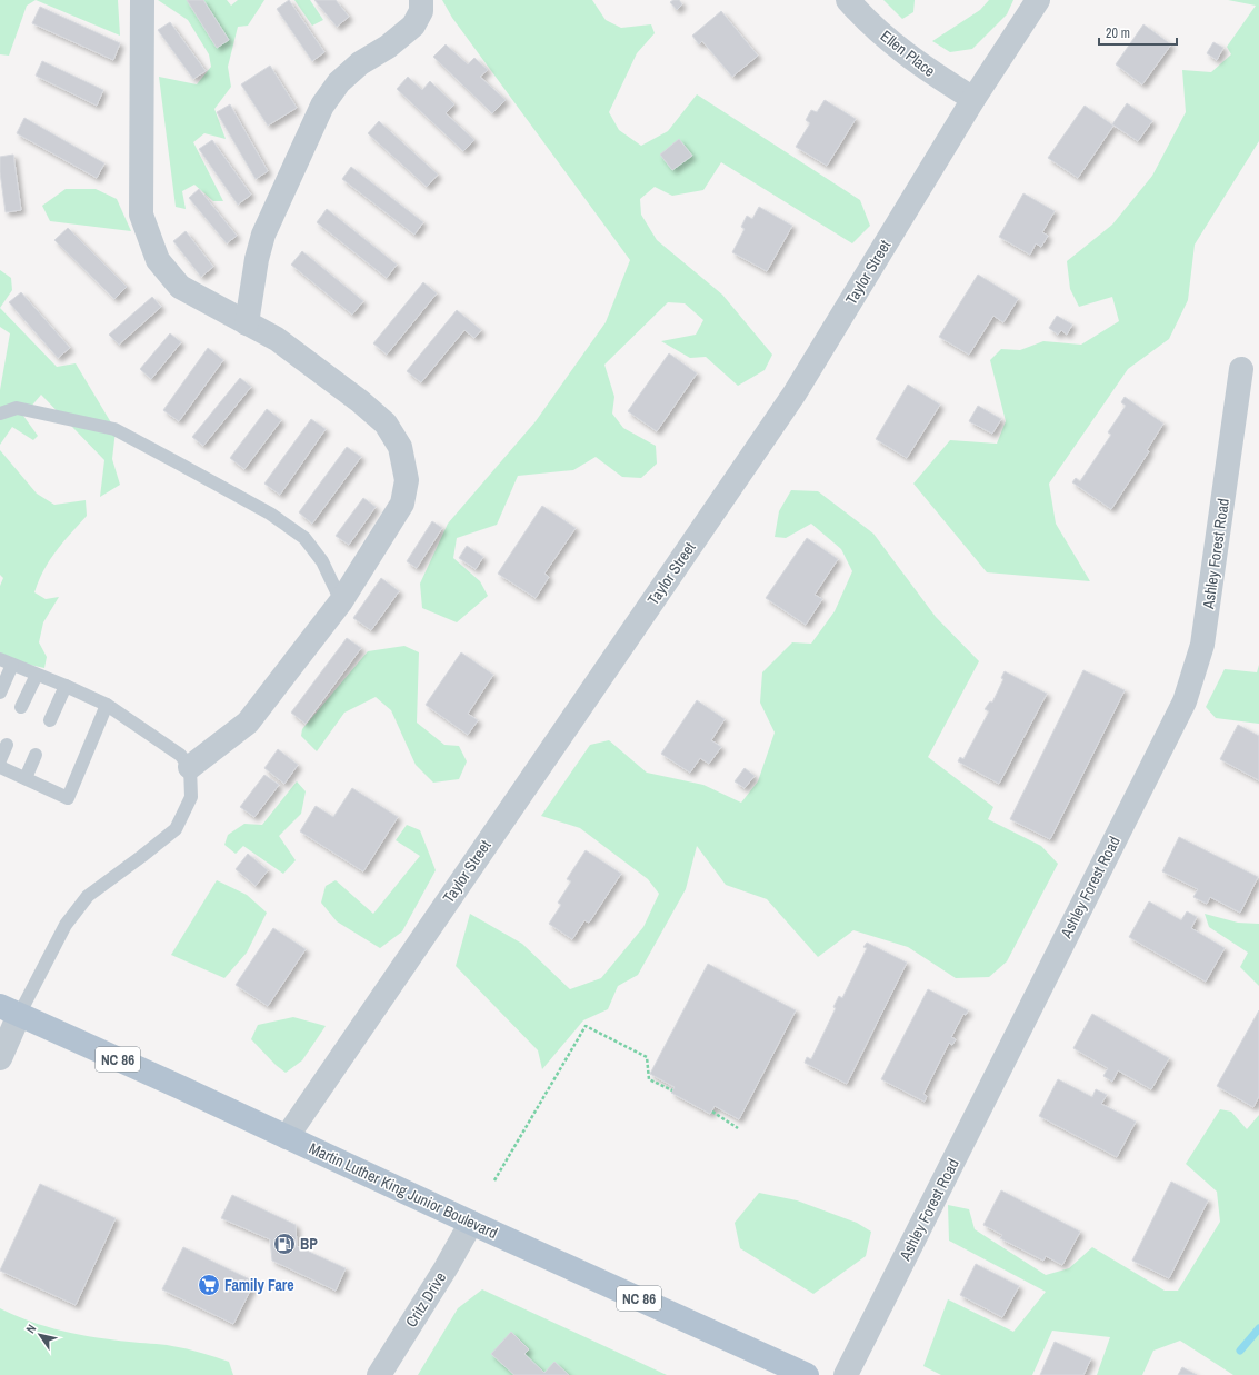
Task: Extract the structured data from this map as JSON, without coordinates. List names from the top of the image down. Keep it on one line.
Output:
{"streets":{"main road":["NC 86","Martin Luther King Junior Boulevard"],"street":["Ellen Place","Taylor Street","Ashley Forest Road","Critz Drive"]},"crossings":[["Ellen Place","Taylor Street"],["Taylor Street","Martin Luther King Junior Boulevard"],["Martin Luther King Junior Boulevard","Critz Drive"]],"places":{"fuel station":["BP"],"supermarket":["Family Fare"]},"scale_bar":"20 m","north":"top left"}
